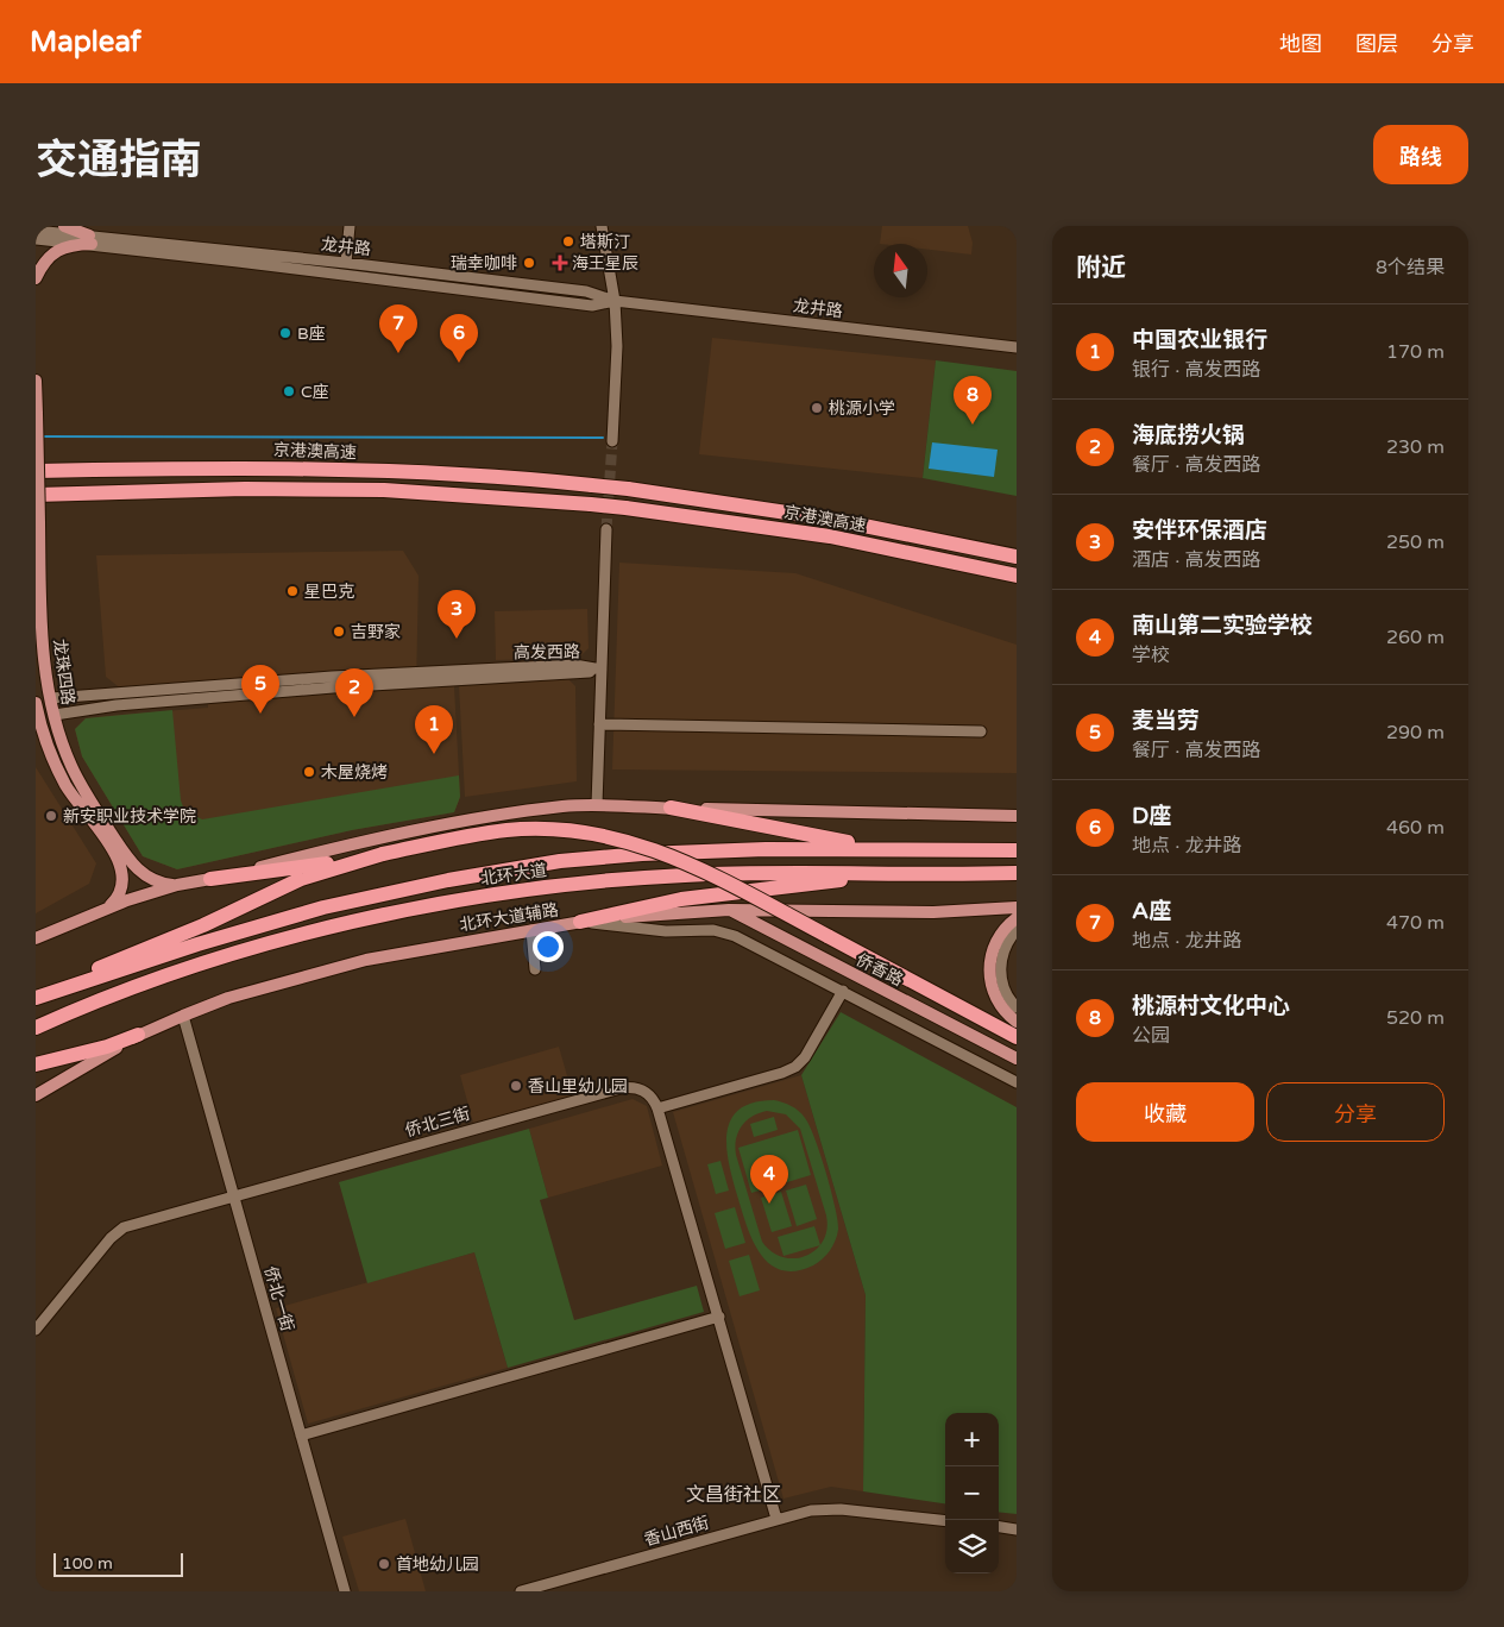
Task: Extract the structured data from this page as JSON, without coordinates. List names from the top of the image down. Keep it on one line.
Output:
{"streets":{"highway":["京港澳高速","北环大道"],"main road":["龙珠四路","北环大道辅路","侨香路"],"street":["龙井路","高发西路","侨北三街","侨北一街","香山西街"]},"crossings":[["高发西路","龙珠四路"],["北环大道辅路","侨香路"],["北环大道辅路","侨北一街"],["侨北三街","侨北一街"]],"districts":["文昌街社区"],"places":{"other":["塔斯汀","瑞幸咖啡","B座","C座","桃源小学","星巴克","吉野家","木屋烧烤","新安职业技术学院","香山里幼儿园","首地幼儿园"],"health":["海王星辰"]},"scale_bar":"100 m","north":"top","page":{"header":"Mapleaf","nav":["地图","图层","分享"],"title":"交通指南","buttons":["路线",["收藏","分享"]],"heading":["附近","8个结果"],"list":[{"mark":"1","name":"中国农业银行","note":"银行 · 高发西路","value":"170 m"},{"mark":"2","name":"海底捞火锅","note":"餐厅 · 高发西路","value":"230 m"},{"mark":"3","name":"安伴环保酒店","note":"酒店 · 高发西路","value":"250 m"},{"mark":"4","name":"南山第二实验学校","note":"学校","value":"260 m"},{"mark":"5","name":"麦当劳","note":"餐厅 · 高发西路","value":"290 m"},{"mark":"6","name":"D座","note":"地点 · 龙井路","value":"460 m"},{"mark":"7","name":"A座","note":"地点 · 龙井路","value":"470 m"},{"mark":"8","name":"桃源村文化中心","note":"公园","value":"520 m"}],"pins":["7","6","8","3","5","2","1","4"],"map_buttons":["+","−"],"scale":"100 m"}}
